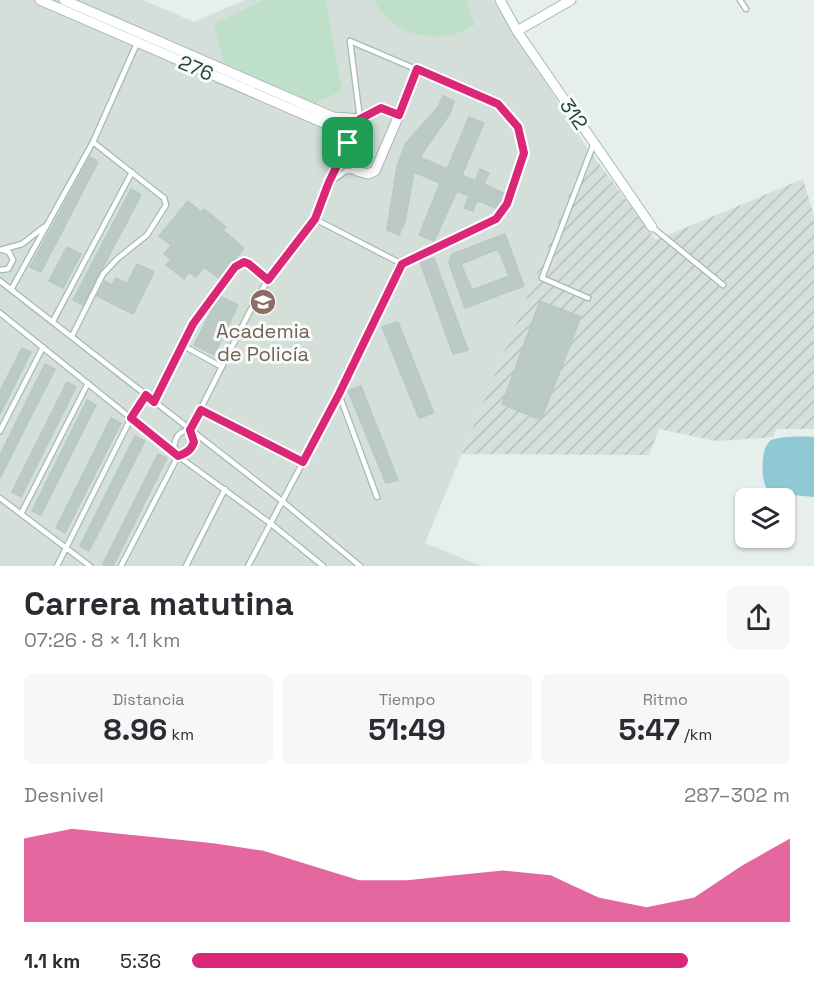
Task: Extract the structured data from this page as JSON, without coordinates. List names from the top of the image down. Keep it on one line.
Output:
{"streets":{"street":["276","312"]},"places":{"school or university":["Academia de Policía"]},"page":{"heading":["Carrera matutina","07:26 · 8 × 1.1 km"],"stats":[["Distancia","8.96 km"],["Tiempo","51:49"],["Ritmo","5:47 /km"]],"chart":["Desnivel","287–302 m"],"list":[{"name":"1.1 km","note":"5:36"}]}}
